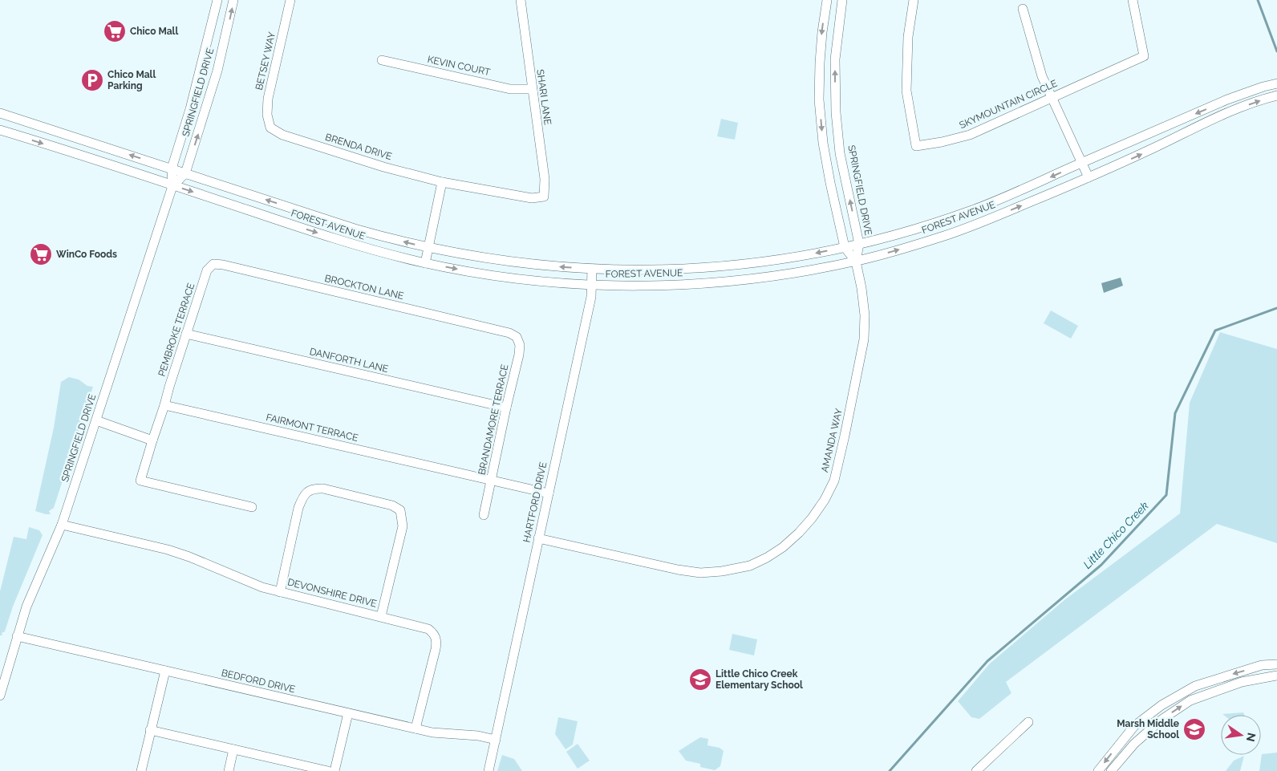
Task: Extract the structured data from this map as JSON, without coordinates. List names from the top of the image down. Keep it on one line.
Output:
{"streets":{"street":["BETSEY WAY","KEVIN COURT","SPRINGFIELD DRIVE","SHARI LANE","SKYMOUNTAIN CIRCLE","BRENDA DRIVE","FOREST AVENUE","BROCKTON LANE","PEMBROKE TERRACE","DANFORTH LANE","BRANDAMORE TERRACE","FAIRMONT TERRACE","AMANDA WAY","HARTFORD DRIVE","DEVONSHIRE DRIVE","BEDFORD DRIVE"]},"crossings":[["BETSEY WAY","BRENDA DRIVE"],["KEVIN COURT","SHARI LANE"],["SPRINGFIELD DRIVE","FOREST AVENUE"],["SPRINGFIELD DRIVE","AMANDA WAY"],["SPRINGFIELD DRIVE","DEVONSHIRE DRIVE"],["SPRINGFIELD DRIVE","BEDFORD DRIVE"],["SHARI LANE","BRENDA DRIVE"],["FOREST AVENUE","AMANDA WAY"],["FOREST AVENUE","HARTFORD DRIVE"],["BROCKTON LANE","PEMBROKE TERRACE"],["BROCKTON LANE","BRANDAMORE TERRACE"],["PEMBROKE TERRACE","DANFORTH LANE"],["PEMBROKE TERRACE","FAIRMONT TERRACE"],["DANFORTH LANE","BRANDAMORE TERRACE"],["BRANDAMORE TERRACE","FAIRMONT TERRACE"],["FAIRMONT TERRACE","HARTFORD DRIVE"],["AMANDA WAY","HARTFORD DRIVE"],["HARTFORD DRIVE","BEDFORD DRIVE"]],"water":["Little Chico Creek"],"places":{"supermarket":["Chico Mall","WinCo Foods"],"parking":["Chico Mall Parking"],"school or university":["Little Chico Creek Elementary School","Marsh Middle School"]},"north":"right"}
